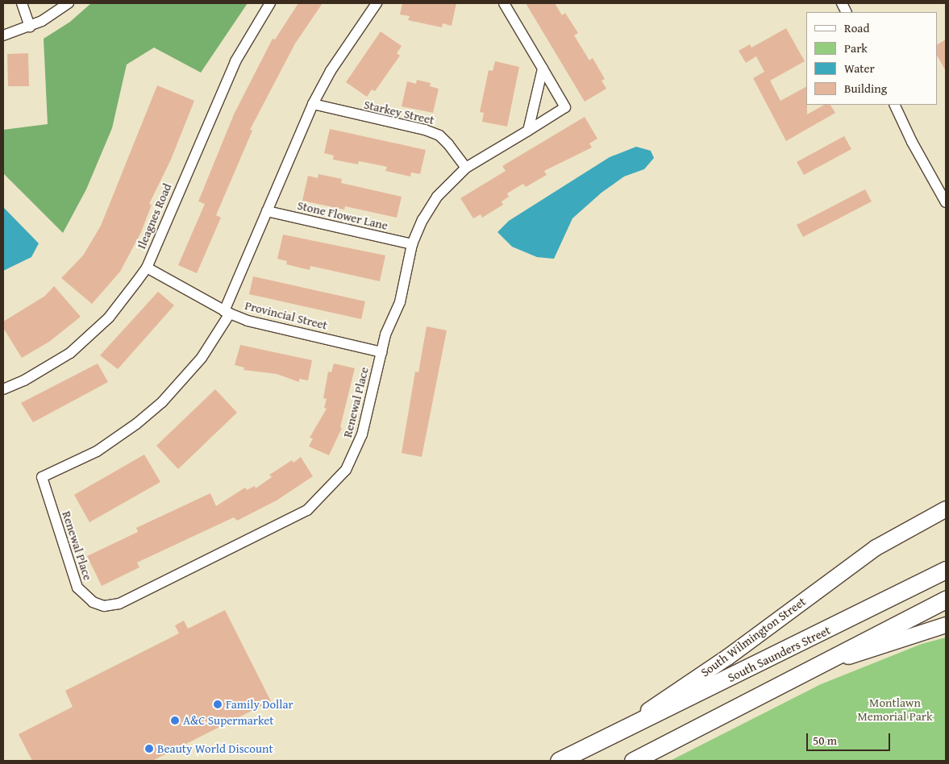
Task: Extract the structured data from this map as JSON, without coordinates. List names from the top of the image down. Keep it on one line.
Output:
{"streets":{"highway":["South Wilmington Street","South Saunders Street"],"street":["Starkey Street","Stone Flower Lane","Ileagnes Road","Provincial Street","Renewal Place"]},"crossings":[["Starkey Street","Renewal Place"],["Stone Flower Lane","Renewal Place"],["Ileagnes Road","Provincial Street"],["Provincial Street","Renewal Place"],["South Wilmington Street","South Saunders Street"]],"parks":["Montlawn Memorial Park"],"places":["Family Dollar","A&C Supermarket","Beauty World Discount"],"legend":["Road","Park","Water","Building"],"scale_bar":"50 m"}
